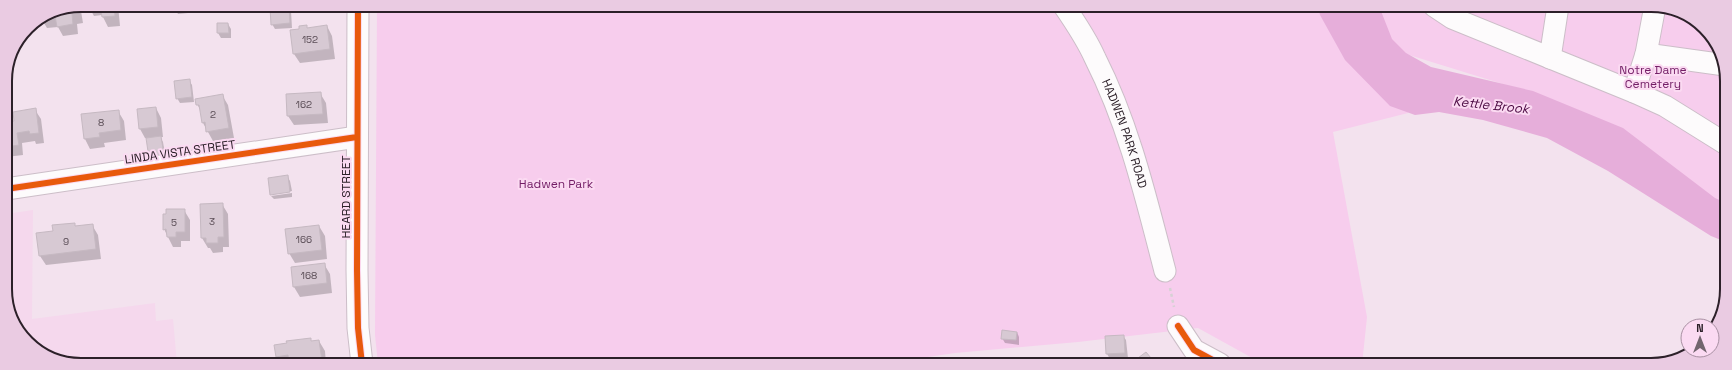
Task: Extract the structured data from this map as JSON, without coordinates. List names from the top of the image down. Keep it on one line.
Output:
{"streets":{"street":["HADWEN PARK ROAD","LINDA VISTA STREET","HEARD STREET"]},"crossings":[["LINDA VISTA STREET","HEARD STREET"]],"water":["Kettle Brook"],"parks":["Notre Dame Cemetery","Hadwen Park"],"house_numbers":["152","162","2","8","3","5","166","9","168"],"north":"top"}
